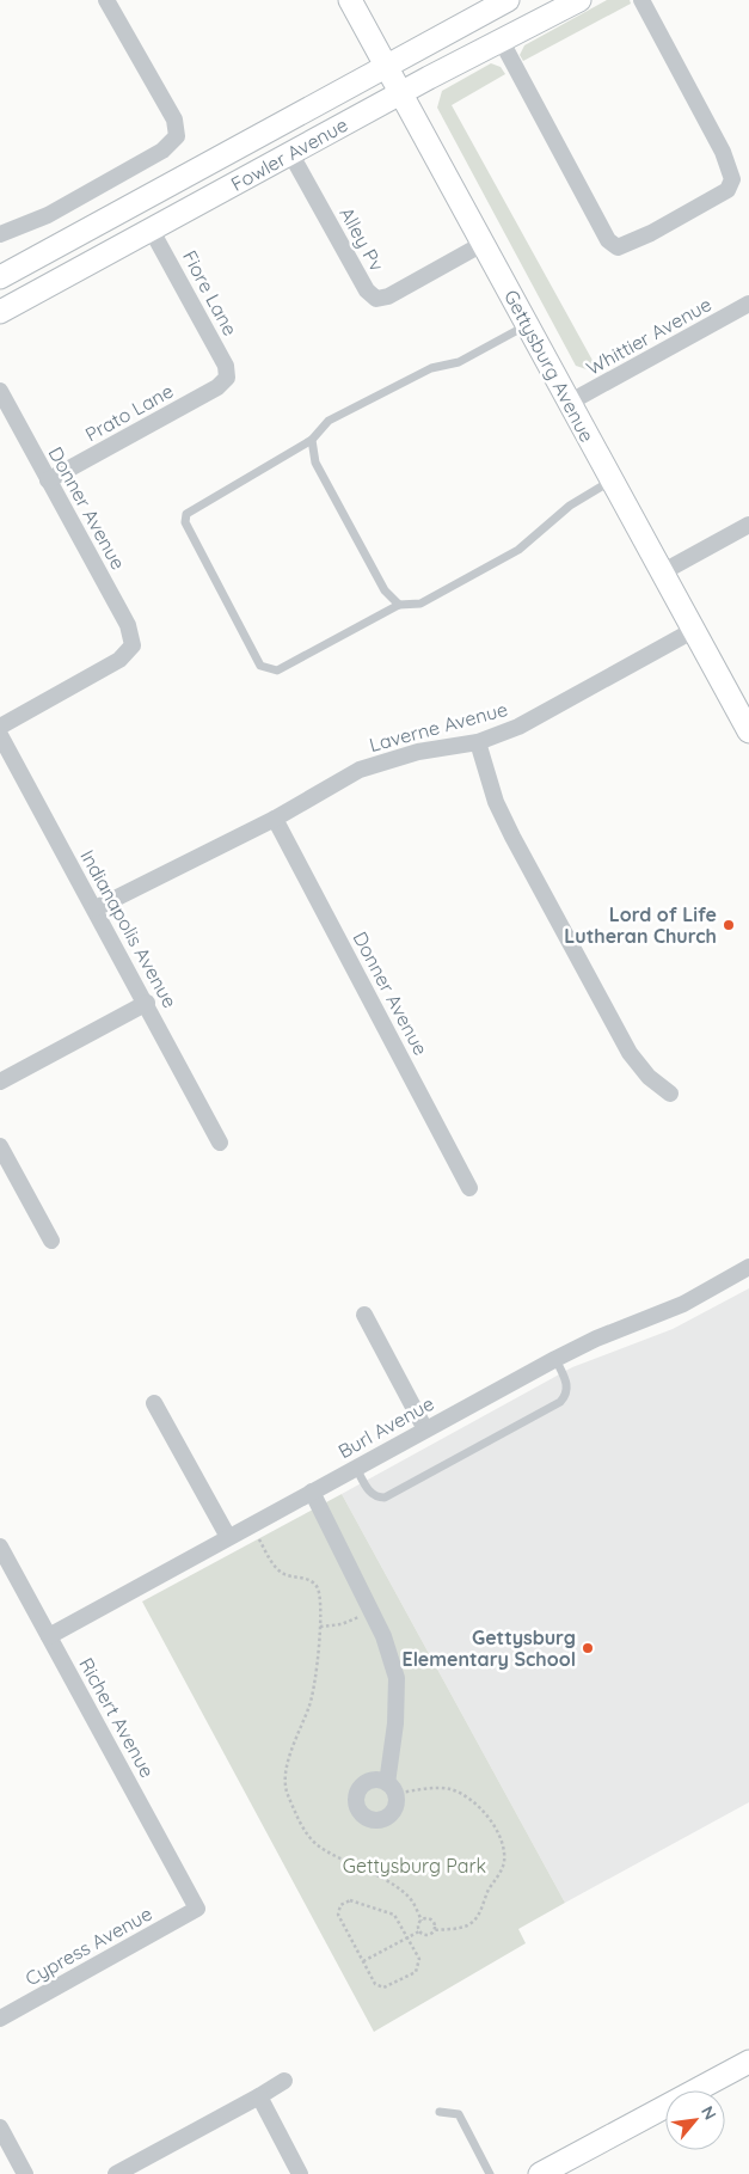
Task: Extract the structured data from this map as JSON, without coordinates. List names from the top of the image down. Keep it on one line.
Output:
{"streets":{"main road":["Fowler Avenue","Gettysburg Avenue"],"street":["Alley Pv","Fiore Lane","Whittier Avenue","Prato Lane","Donner Avenue","Laverne Avenue","Indianapolis Avenue","Burl Avenue","Richert Avenue","Cypress Avenue"]},"crossings":[["Fowler Avenue","Alley Pv"],["Fowler Avenue","Fiore Lane"],["Fowler Avenue","Gettysburg Avenue"],["Alley Pv","Gettysburg Avenue"],["Fiore Lane","Prato Lane"],["Whittier Avenue","Gettysburg Avenue"],["Gettysburg Avenue","Laverne Avenue"],["Prato Lane","Donner Avenue"],["Donner Avenue","Laverne Avenue"],["Laverne Avenue","Indianapolis Avenue"],["Burl Avenue","Richert Avenue"],["Richert Avenue","Cypress Avenue"]],"parks":["Gettysburg Park"],"places":["Lord of Life Lutheran Church","Gettysburg Elementary School"],"north":"top right"}
